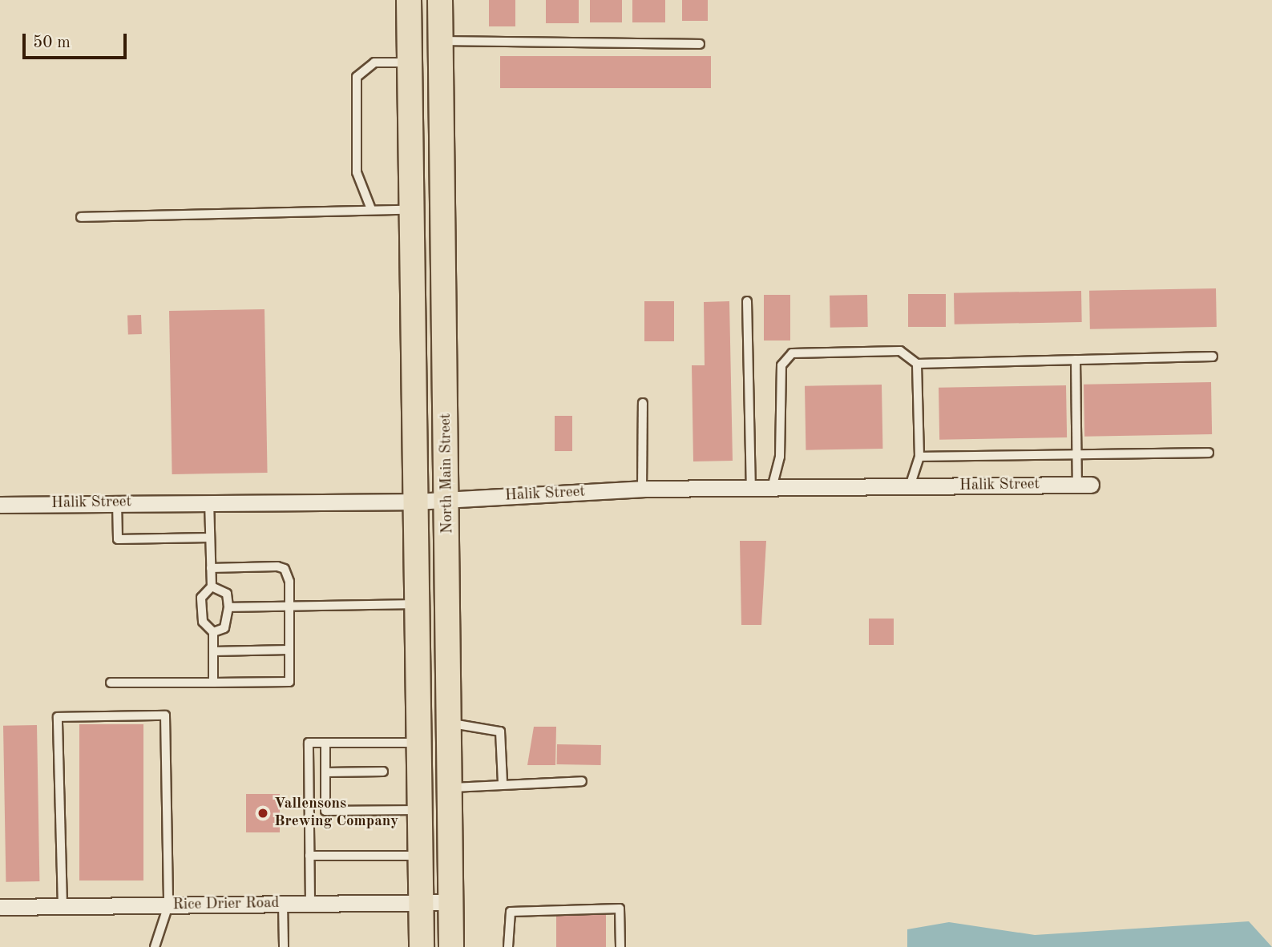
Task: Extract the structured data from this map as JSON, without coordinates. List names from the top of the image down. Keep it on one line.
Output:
{"streets":{"main road":["North Main Street"],"street":["Halik Street","Rice Drier Road"]},"crossings":[["North Main Street","Halik Street"],["North Main Street","Rice Drier Road"]],"places":["Vallensons Brewing Company"],"scale_bar":"50 m"}
